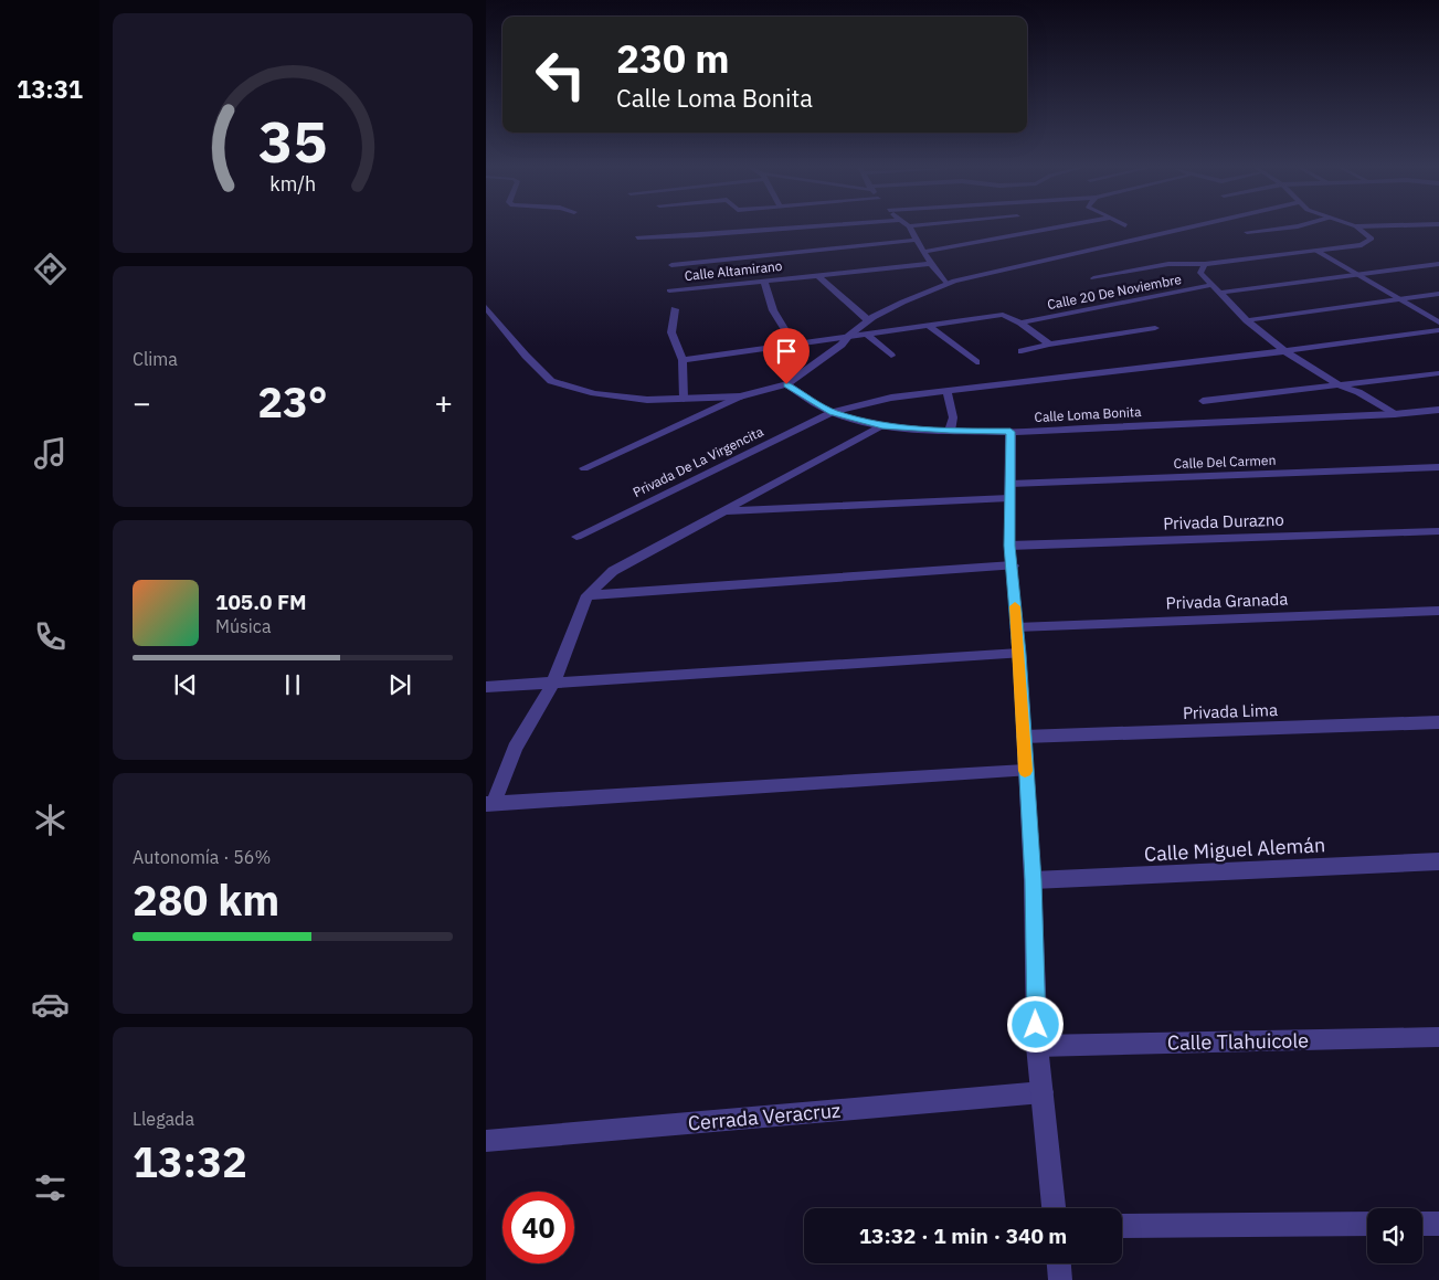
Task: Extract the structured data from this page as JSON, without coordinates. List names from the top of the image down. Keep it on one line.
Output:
{"streets":{"street":["Calle Altamirano","Calle 20 De Noviembre","Calle Loma Bonita","Privada De La Virgencita","Calle Del Carmen","Privada Durazno","Privada Granada","Privada Lima","Calle Miguel Alemán","Calle Tlahuicole","Cerrada Veracruz"]},"crossings":[["Calle Loma Bonita","Privada De La Virgencita"]],"page":{"tabs":"13:31","turn":["230 m","Calle Loma Bonita"],"tile":["Clima",["Autonomía · 56%","280 km"],["Llegada","13:32"]],"heat":["−","23°","+"],"song":["105.0 FM","Música"],"limit":"40","trip":"13:32 · 1 min · 340 m","gauge":["35","km/h"]}}
